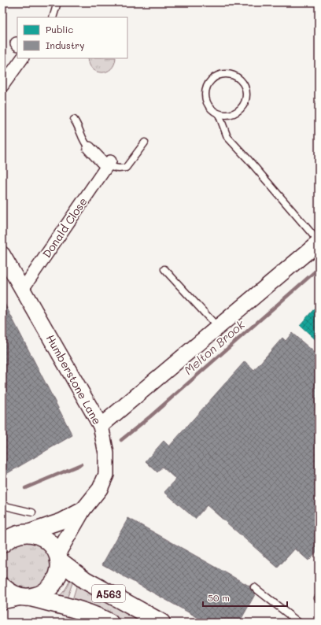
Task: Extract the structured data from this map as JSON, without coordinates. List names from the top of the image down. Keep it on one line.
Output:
{"streets":{"highway":["A563"],"street":["Donald Close","Humberstone Lane"]},"crossings":[["Donald Close","Humberstone Lane"],["Humberstone Lane","A563"]],"water":["Melton Brook"],"legend":["Public","Industry"],"scale_bar":"50 m"}
